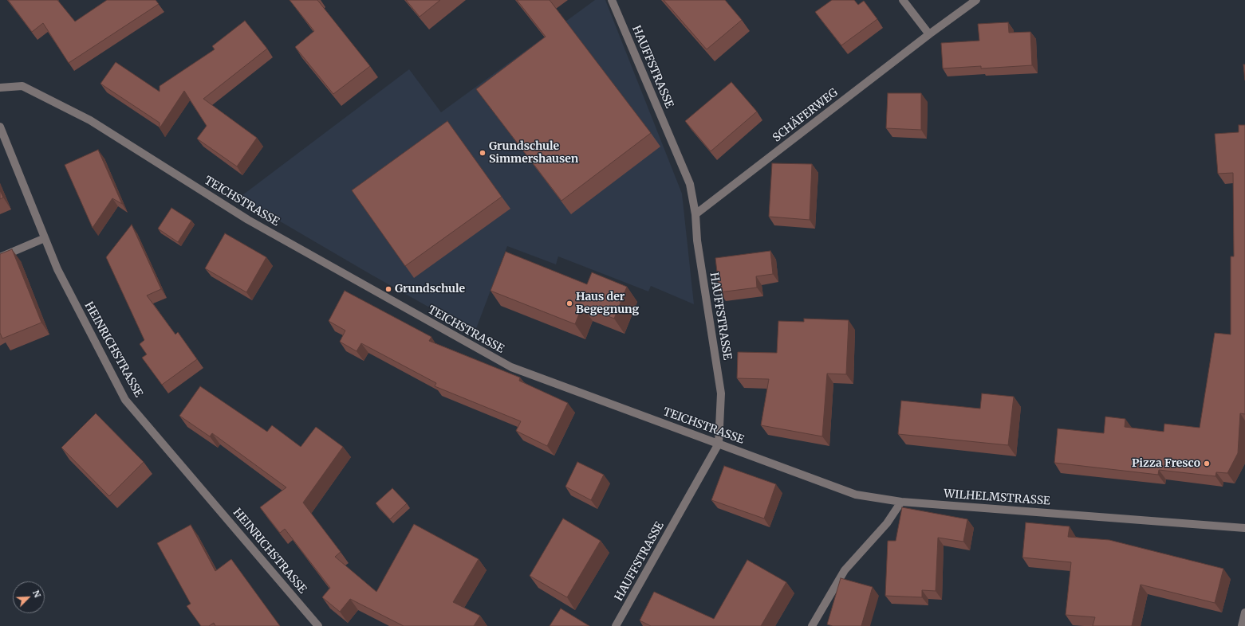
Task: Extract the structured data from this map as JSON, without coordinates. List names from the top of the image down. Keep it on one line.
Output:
{"streets":{"street":["HAUFFSTRASSE","SCHÄFERWEG","TEICHSTRASSE","HEINRICHSTRASSE","WILHELMSTRASSE"]},"crossings":[["HAUFFSTRASSE","SCHÄFERWEG"],["HAUFFSTRASSE","TEICHSTRASSE"],["TEICHSTRASSE","WILHELMSTRASSE"]],"places":["Grundschule Simmershausen","Grundschule","Haus der Begegnung","Pizza Fresco"],"north":"top right"}
